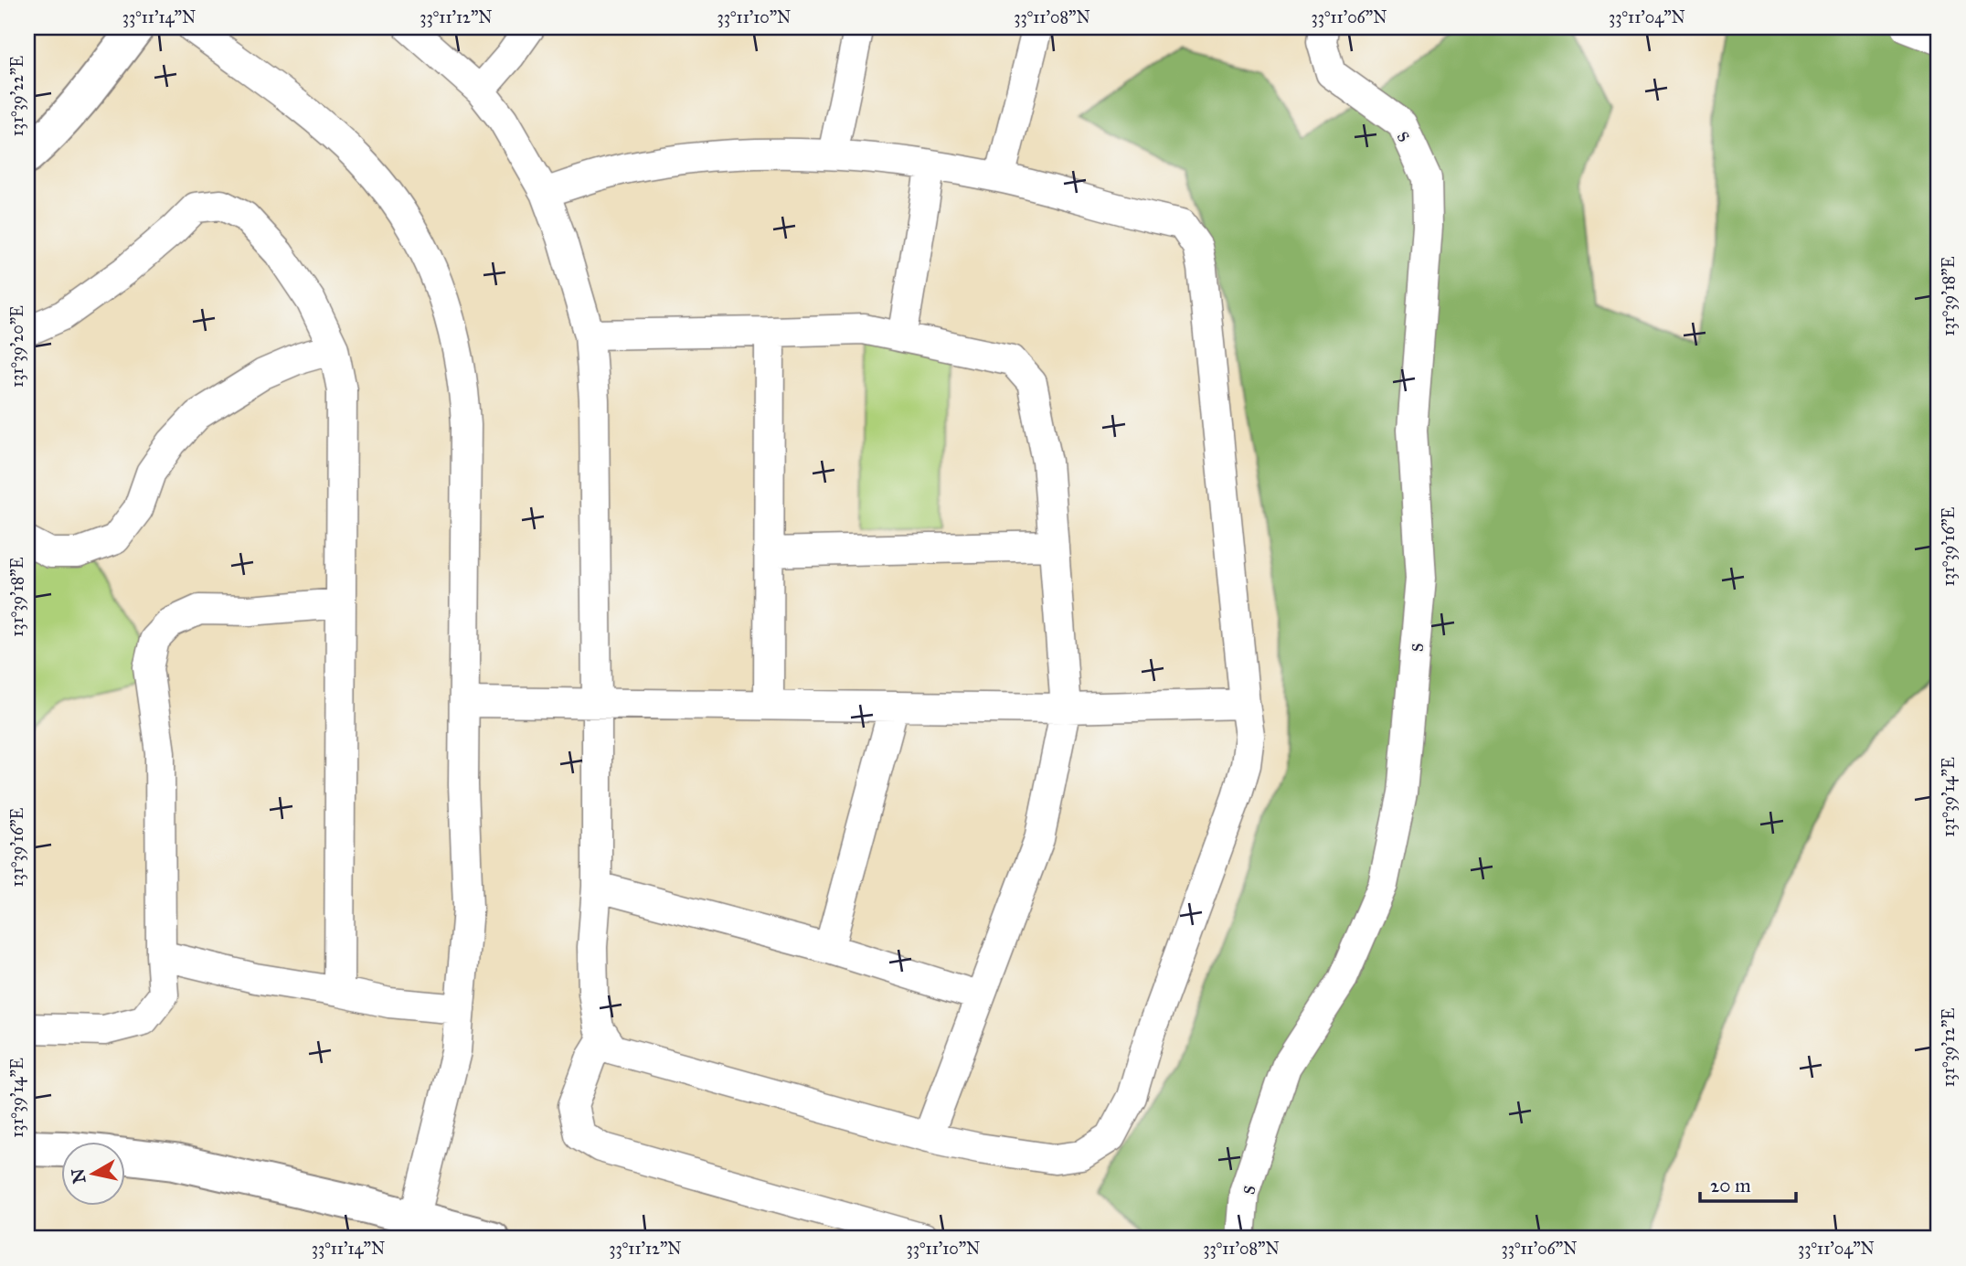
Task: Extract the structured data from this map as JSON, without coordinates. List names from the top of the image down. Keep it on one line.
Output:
{"streets":{"street":["s"]},"scale_bar":"20 m","north":"left","coordinates":["33°11'14\"N","33°11'12\"N","33°11'10\"N","33°11'08\"N","33°11'06\"N","33°11'04\"N","131°39'22\"E","131°39'18\"E","131°39'20\"E","131°39'16\"E","131°39'14\"E","131°39'12\"E"]}
